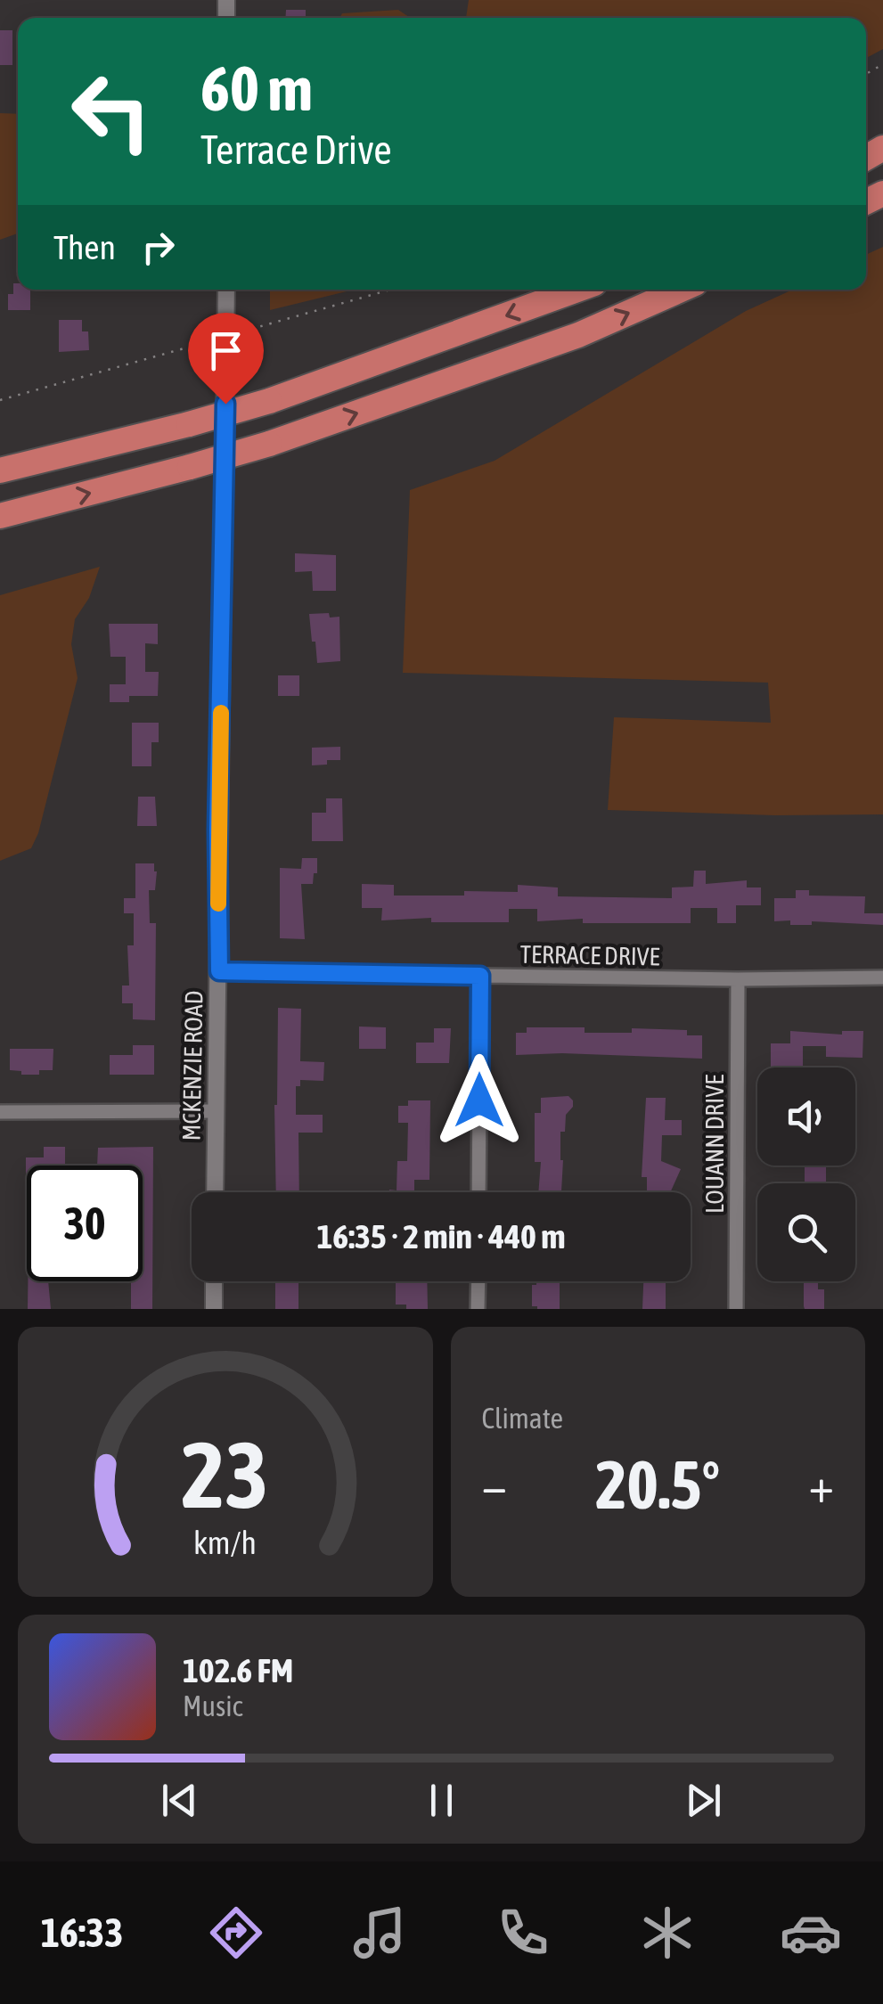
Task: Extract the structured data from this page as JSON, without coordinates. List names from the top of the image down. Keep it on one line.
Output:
{"streets":{"street":["TERRACE DRIVE","MCKENZIE ROAD","LOUANN DRIVE"]},"crossings":[["TERRACE DRIVE","MCKENZIE ROAD"],["TERRACE DRIVE","LOUANN DRIVE"]],"page":{"turn":["60 m","Terrace Drive"],"then":"Then","limit":"30","trip":"16:35 · 2 min · 440 m","tile":"Climate","heat":["−","20.5°","+"],"song":["102.6 FM","Music"],"tabs":"16:33","gauge":["23","km/h"]}}
